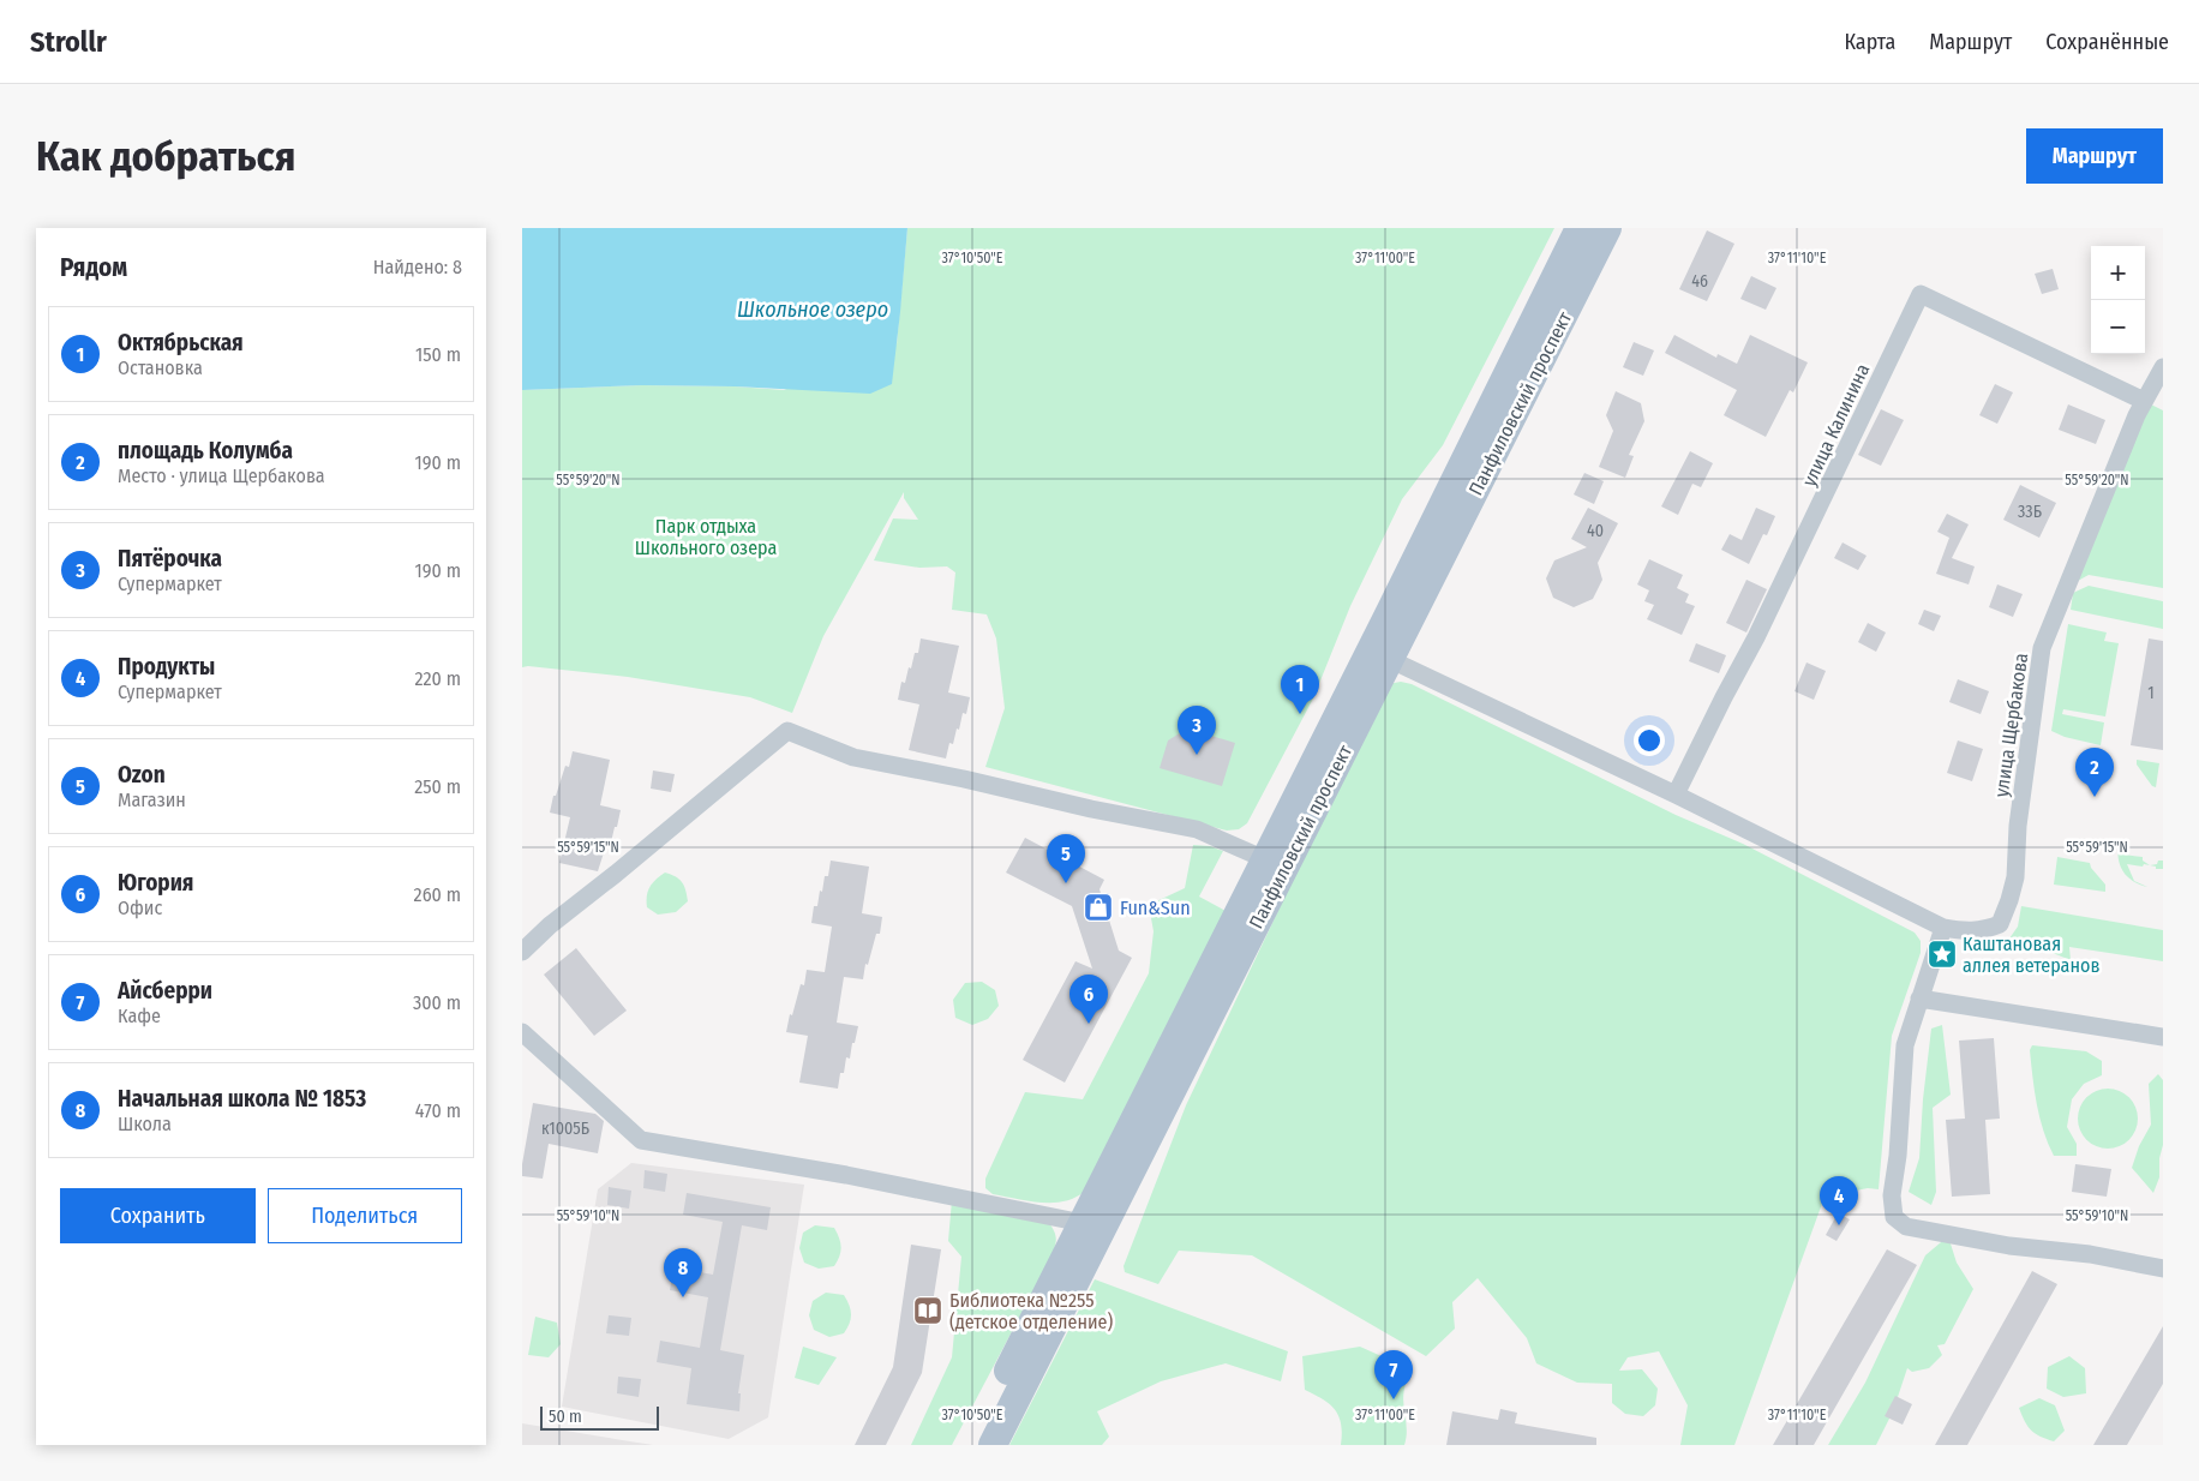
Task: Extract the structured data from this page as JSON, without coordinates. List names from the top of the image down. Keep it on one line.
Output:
{"streets":{"main road":["Панфиловский проспект"],"street":["улица Калинина","улица Щербакова"]},"crossings":[["улица Калинина","улица Щербакова"]],"water":["Школьное озеро"],"parks":["Парк отдыха Школьного озера"],"places":{"shop":["Fun&Sun"],"place":["Каштановая аллея ветеранов"],"library":["Библиотека №255 (детское отделение)"]},"house_numbers":["46","33Б","40","1","к1005Б"],"scale_bar":"50 m","page":{"header":"Strollr","nav":["Карта","Маршрут","Сохранённые"],"buttons":["Маршрут",["Сохранить","Поделиться"]],"title":"Как добраться","heading":["Рядом","Найдено: 8"],"map_buttons":["+","−"],"list":[{"mark":"1","name":"Октябрьская","note":"Остановка","value":"150 m"},{"mark":"2","name":"площадь Колумба","note":"Место · улица Щербакова","value":"190 m"},{"mark":"3","name":"Пятёрочка","note":"Супермаркет","value":"190 m"},{"mark":"4","name":"Продукты","note":"Супермаркет","value":"220 m"},{"mark":"5","name":"Ozon","note":"Магазин","value":"250 m"},{"mark":"6","name":"Югория","note":"Офис","value":"260 m"},{"mark":"7","name":"Айсберри","note":"Кафе","value":"300 m"},{"mark":"8","name":"Начальная школа № 1853","note":"Школа","value":"470 m"}],"pins":["1","3","2","5","6","4","8","7"],"scale":"50 m"},"coordinates":["37°10'50\"E","37°11'00\"E","37°11'10\"E","55°59'20\"N","55°59'15\"N","55°59'10\"N"]}
